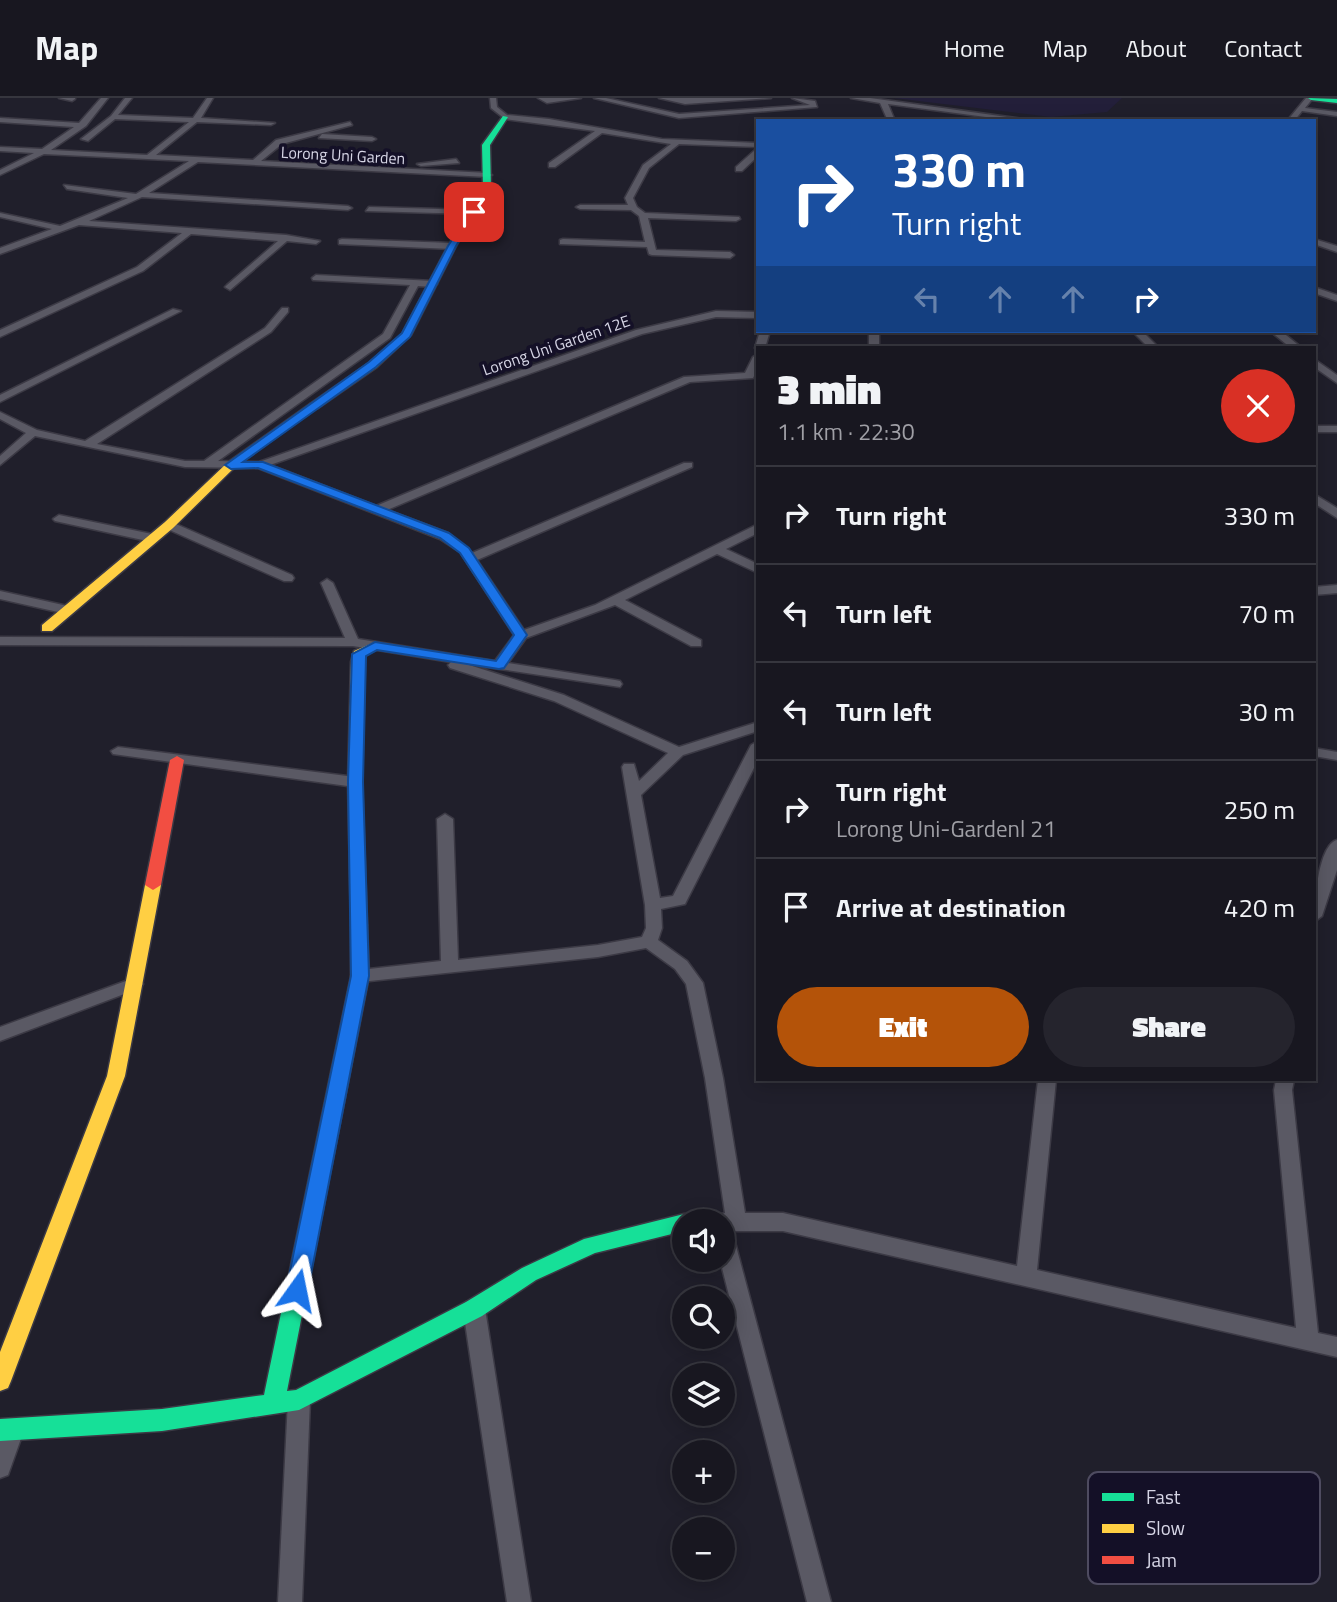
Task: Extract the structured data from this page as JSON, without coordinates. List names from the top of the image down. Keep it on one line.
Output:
{"streets":{"street":["Lorong Uni Garden","Lorong Uni Garden 12E"]},"legend":["Fast","Slow","Jam"],"page":{"header":"Map","nav":["Home","Map","About","Contact"],"turn":["330 m","Turn right"],"heading":["3 min","1.1 km · 22:30"],"list":[{"name":"Turn right","value":"330 m"},{"name":"Turn left","value":"70 m"},{"name":"Turn left","value":"30 m"},{"name":"Turn right","note":"Lorong Uni-Gardenl 21","value":"250 m"},{"name":"Arrive at destination","value":"420 m"}],"buttons":["Exit","Share"],"map_buttons":["+","−"]}}
